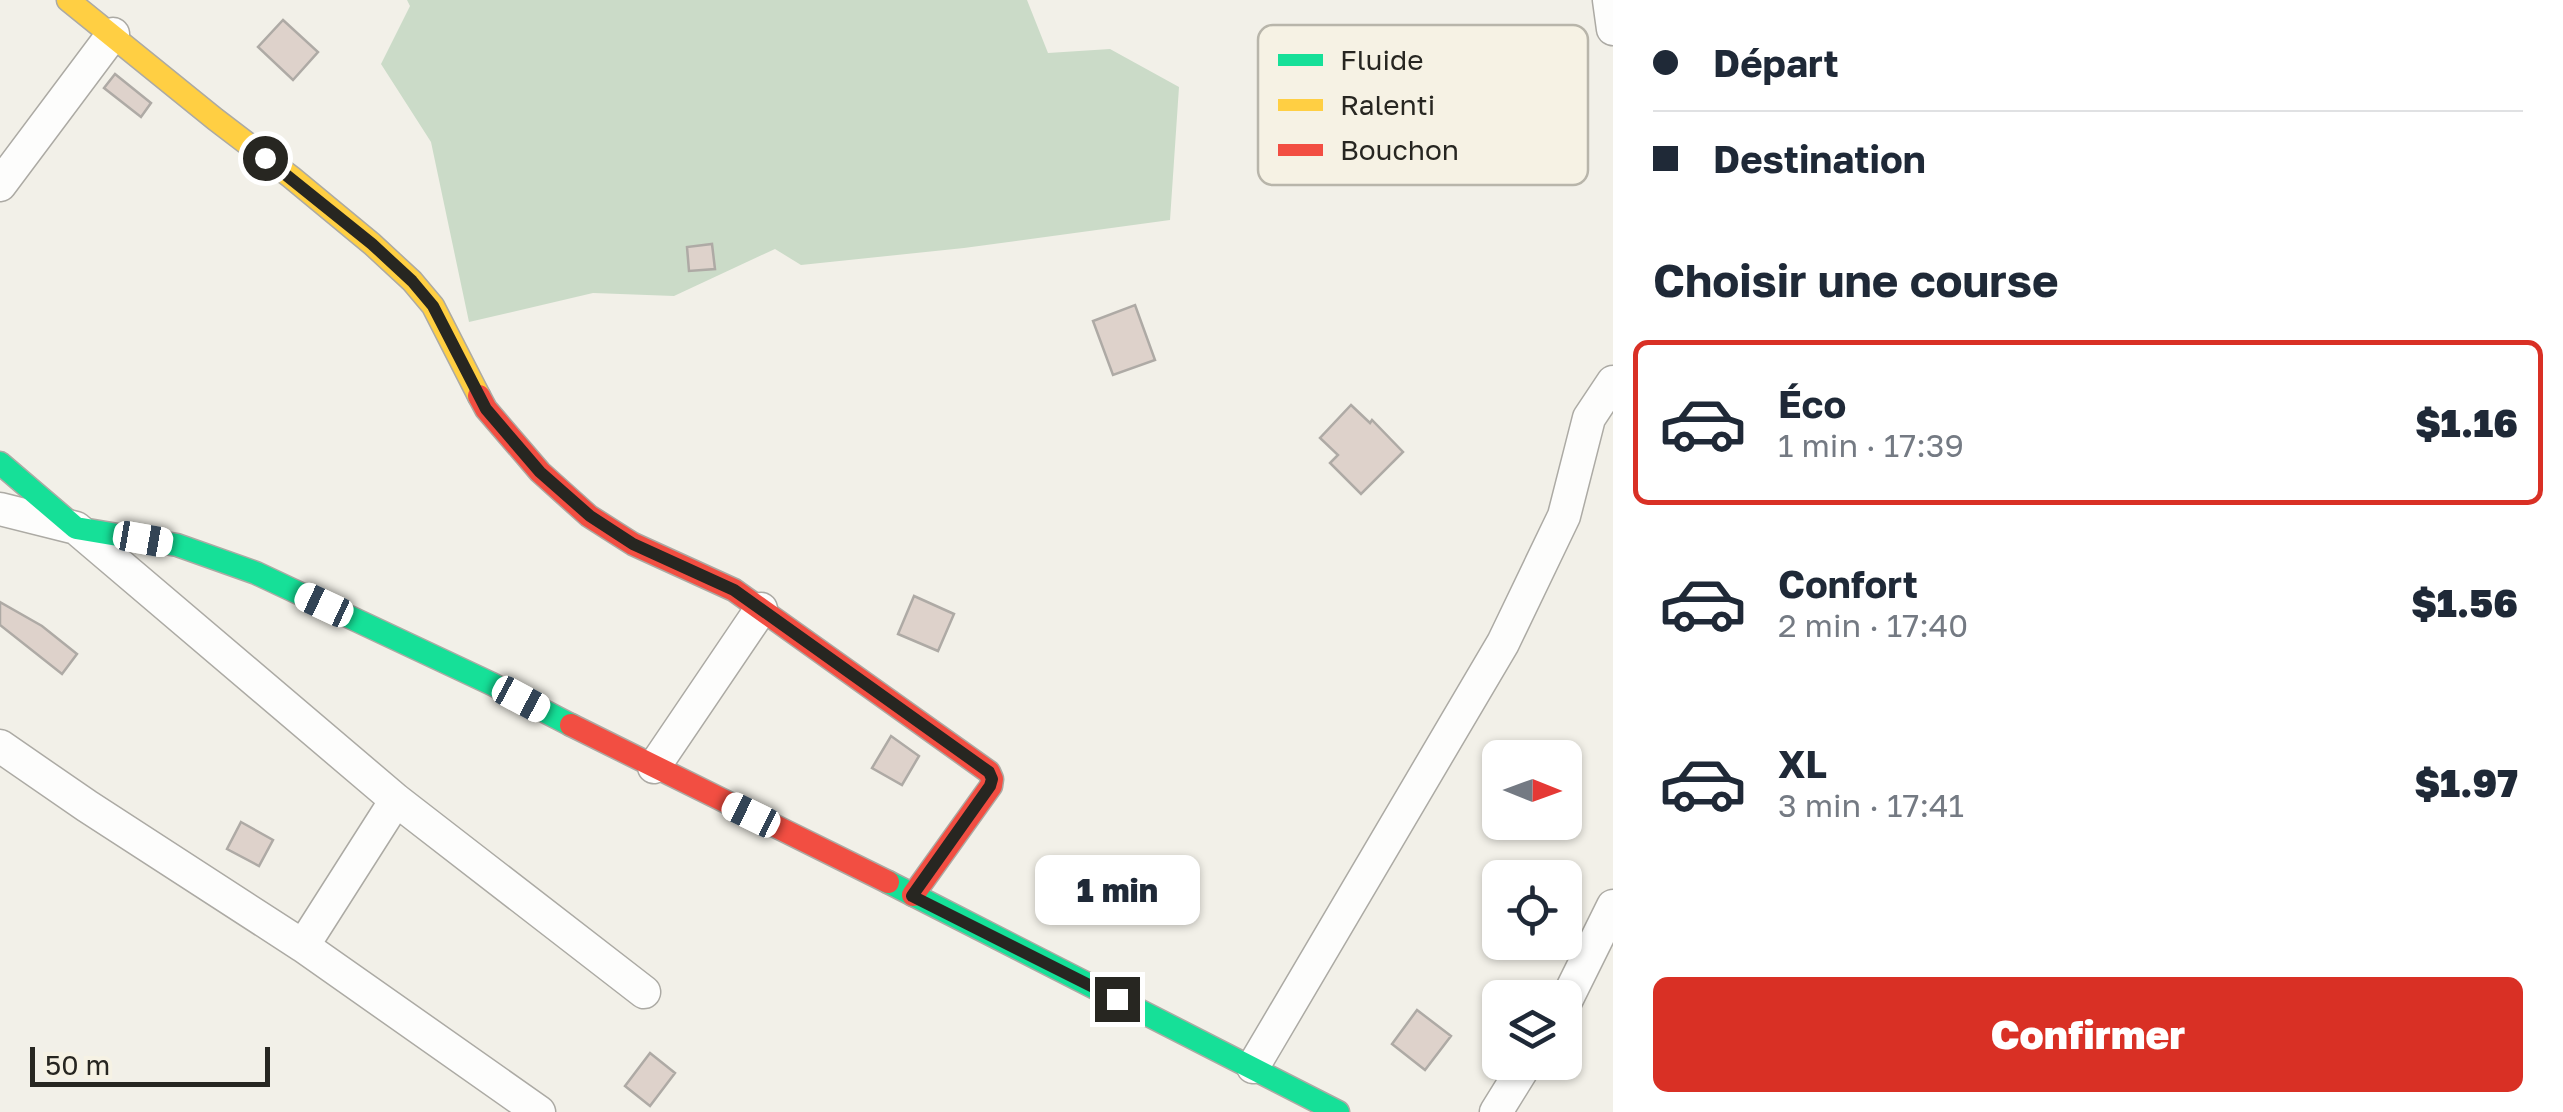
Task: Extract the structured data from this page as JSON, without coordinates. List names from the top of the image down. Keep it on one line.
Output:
{"legend":["Fluide","Ralenti","Bouchon"],"scale_bar":"50 m","north":"right","page":{"banner":["Départ","Destination"],"heading":"Choisir une course","list":[{"name":"Éco","note":"1 min · 17:39","value":"$1.16"},{"name":"Confort","note":"2 min · 17:40","value":"$1.56"},{"name":"XL","note":"3 min · 17:41","value":"$1.97"}],"bubble":"1 min","buttons":"Confirmer","scale":"50 m"}}
